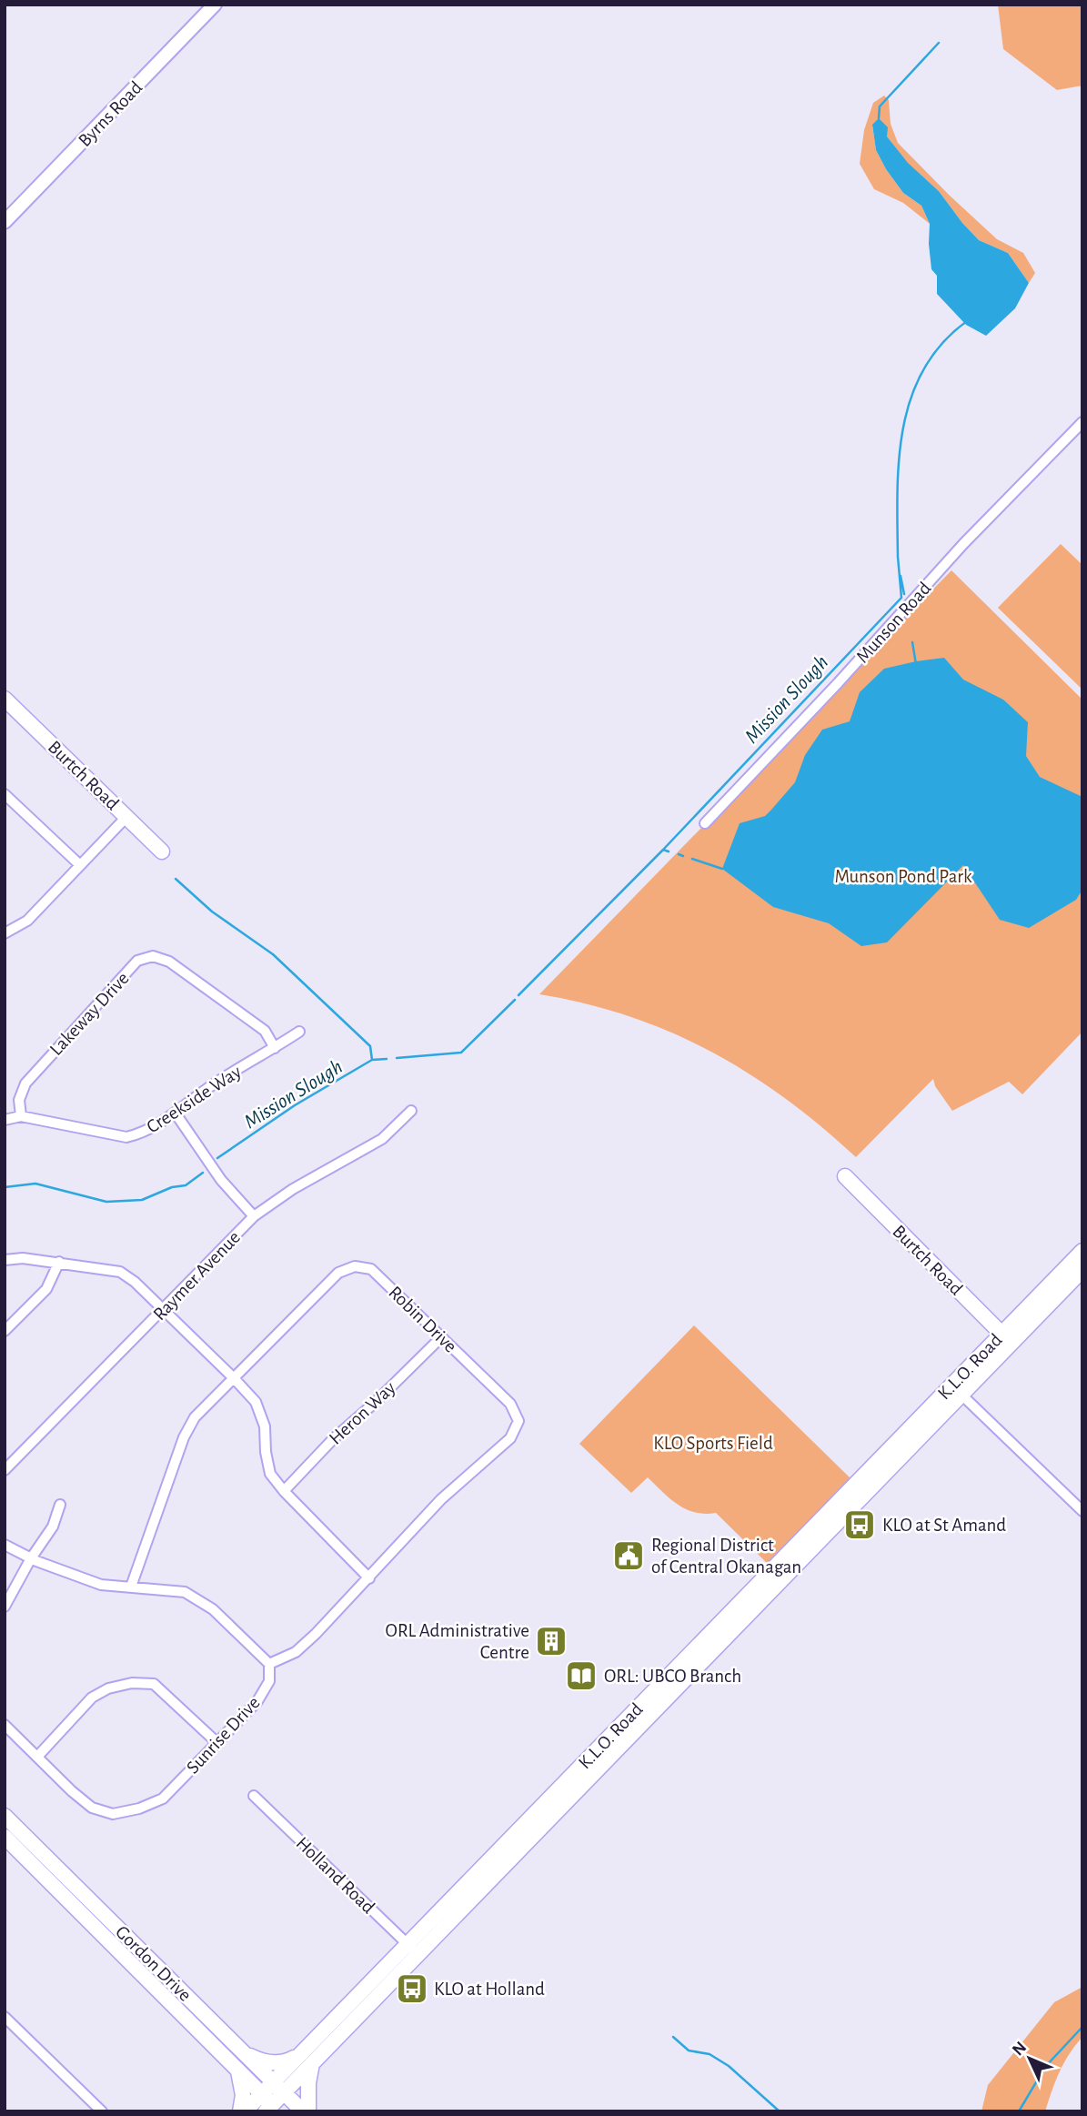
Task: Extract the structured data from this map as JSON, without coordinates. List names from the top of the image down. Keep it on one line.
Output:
{"streets":{"main road":["Burtch Road","K.L.O. Road","Gordon Drive"],"street":["Byrns Road","Munson Road","Lakeway Drive","Creekside Way","Raymer Avenue","Robin Drive","Heron Way","Sunrise Drive","Holland Road"]},"crossings":[["Burtch Road","K.L.O. Road"],["Lakeway Drive","Creekside Way"],["Robin Drive","Heron Way"],["Robin Drive","Sunrise Drive"],["K.L.O. Road","Holland Road"],["K.L.O. Road","Gordon Drive"]],"water":["Mission Slough"],"parks":["Munson Pond Park","KLO Sports Field"],"places":{"bus stop":["KLO at St Amand","KLO at Holland"],"public building":["Regional District of Central Okanagan"],"building":["ORL Administrative Centre"],"library":["ORL: UBCO Branch"]},"north":"top left"}
